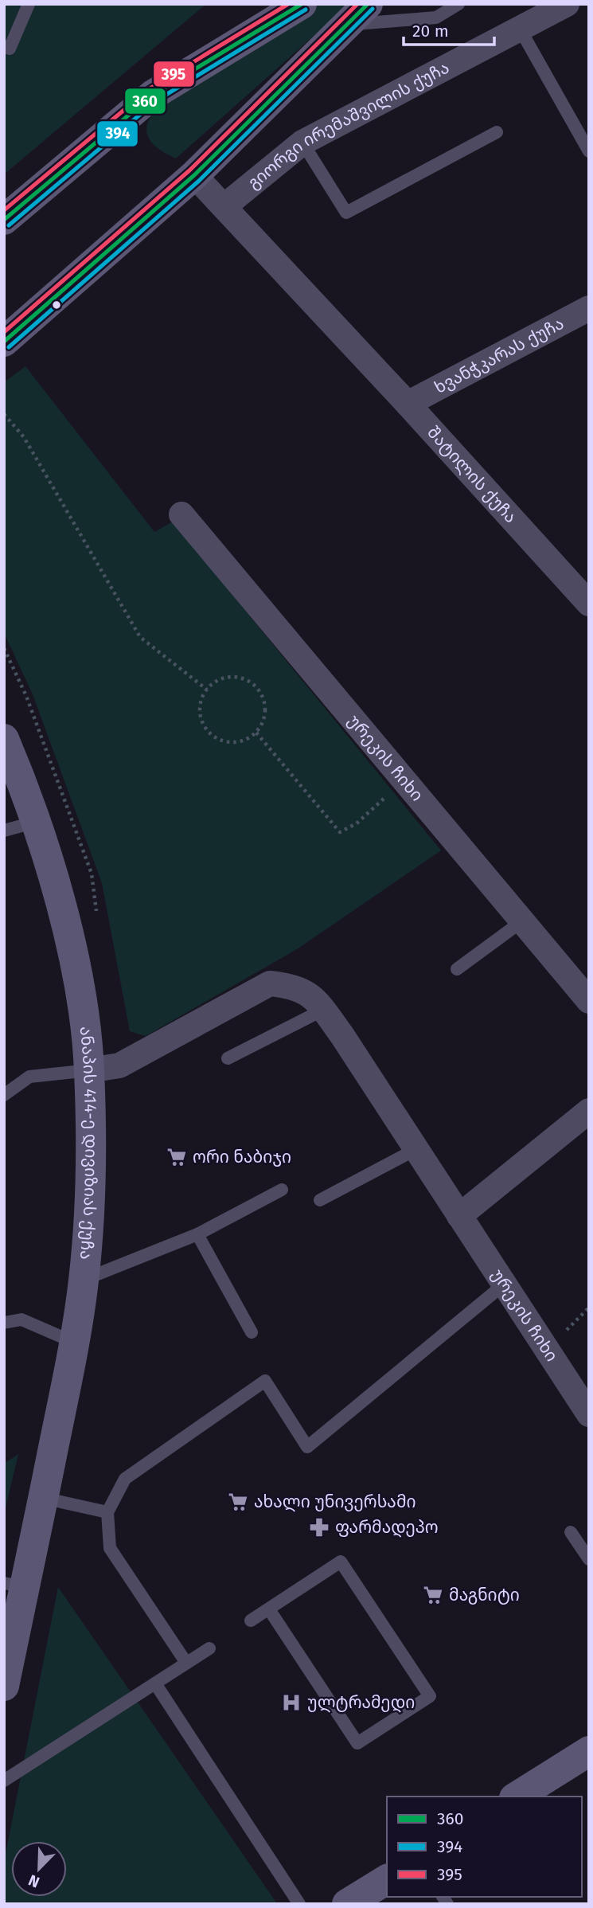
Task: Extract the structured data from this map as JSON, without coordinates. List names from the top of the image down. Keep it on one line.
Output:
{"streets":{"street":["გიორგი ირემაშვილის ქუჩა","ხვანჭკარას ქუჩა","შატილის ქუჩა","ურეკის ჩიხი","ანაპის 414-ე დივიზიას ქუჩა"]},"crossings":[["გიორგი ირემაშვილის ქუჩა","შატილის ქუჩა"],["ხვანჭკარას ქუჩა","შატილის ქუჩა"],["ურეკის ჩიხი","ანაპის 414-ე დივიზიას ქუჩა"]],"places":{"supermarket":["ორი ნაბიჯი","ახალი უნივერსამი","მაგნიტი"],"pharmacy":["ფარმადეპო"],"hospital":["ულტრამედი"]},"lines":["transit line 360","transit line 395","transit line 394"],"legend":["360","394","395"],"scale_bar":"20 m","north":"bottom left"}
